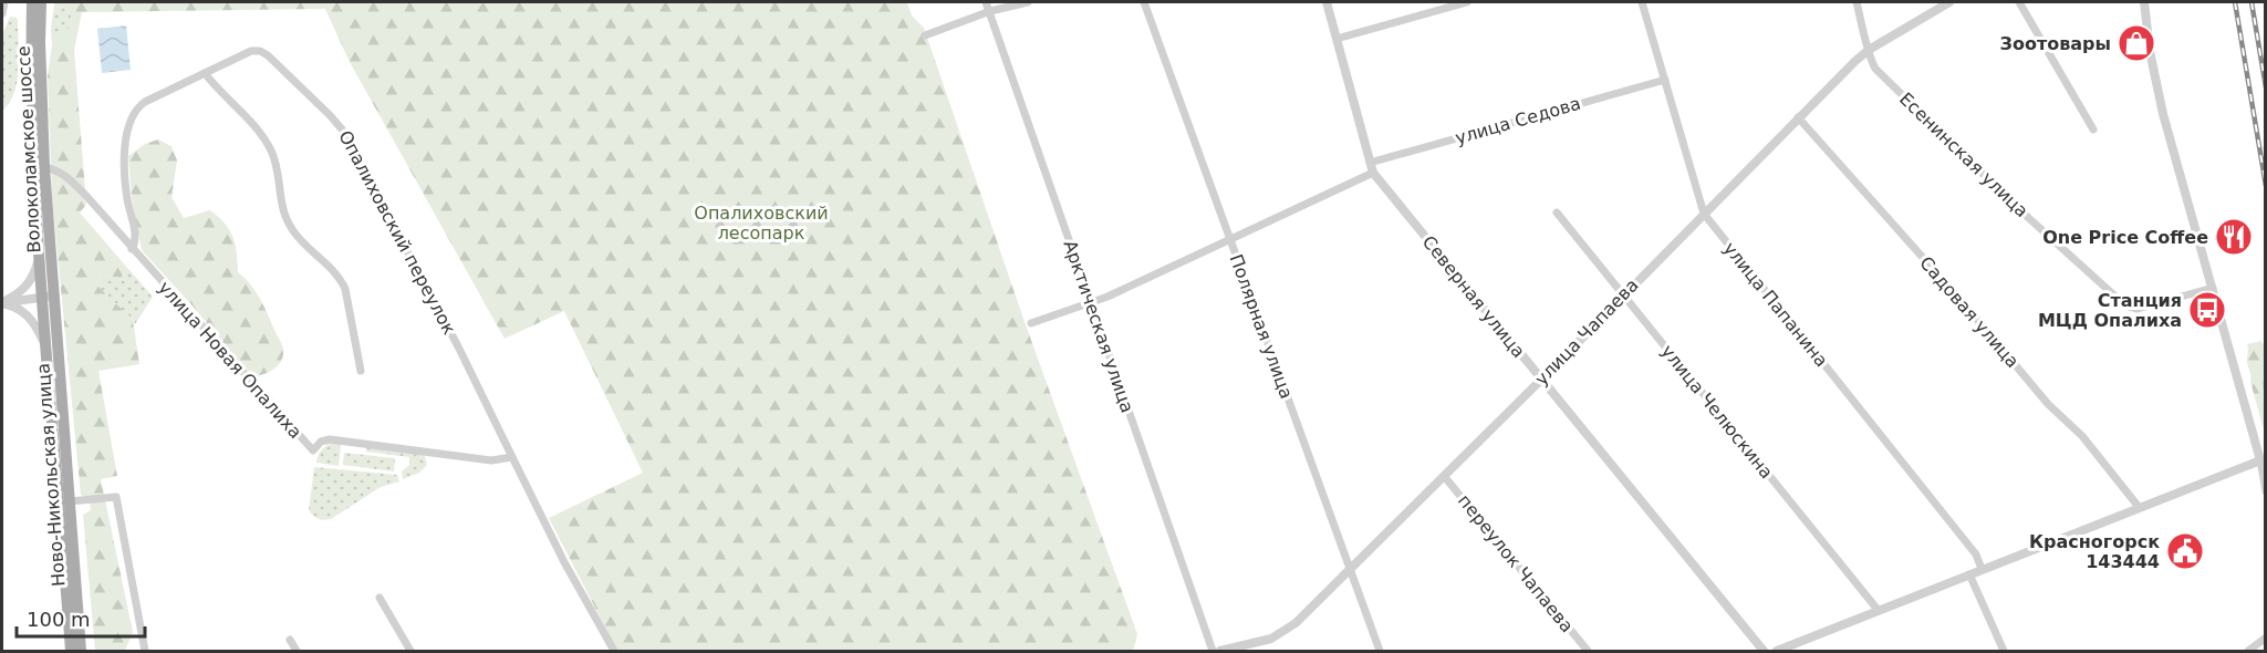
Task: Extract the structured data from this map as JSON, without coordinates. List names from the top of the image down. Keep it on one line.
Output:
{"streets":{"main road":["Волоколамское шоссе","Ново-Никольская улица"],"street":["улица Седова","Есенинская улица","Опалиховский переулок","Северная улица","улица Папанина","Садовая улица","Арктическая улица","Полярная улица","улица Чапаева","улица Новая Опалиха","улица Челюскина","переулок Чапаева"]},"crossings":[["улица Седова","Северная улица"],["улица Седова","улица Папанина"],["улица Седова","Арктическая улица"],["улица Седова","Полярная улица"],["Волоколамское шоссе","улица Новая Опалиха"],["Волоколамское шоссе","Ново-Никольская улица"],["Есенинская улица","улица Чапаева"],["Опалиховский переулок","улица Новая Опалиха"],["Северная улица","улица Чапаева"],["улица Папанина","улица Чапаева"],["Садовая улица","улица Чапаева"],["Полярная улица","улица Чапаева"],["улица Чапаева","улица Челюскина"],["улица Чапаева","переулок Чапаева"]],"parks":["Опалиховский лесопарк"],"places":{"shop":["Зоотовары"],"restaurant":["One Price Coffee"],"bus stop":["Станция МЦД Опалиха"],"public building":["Красногорск 143444"]},"scale_bar":"100 m"}
